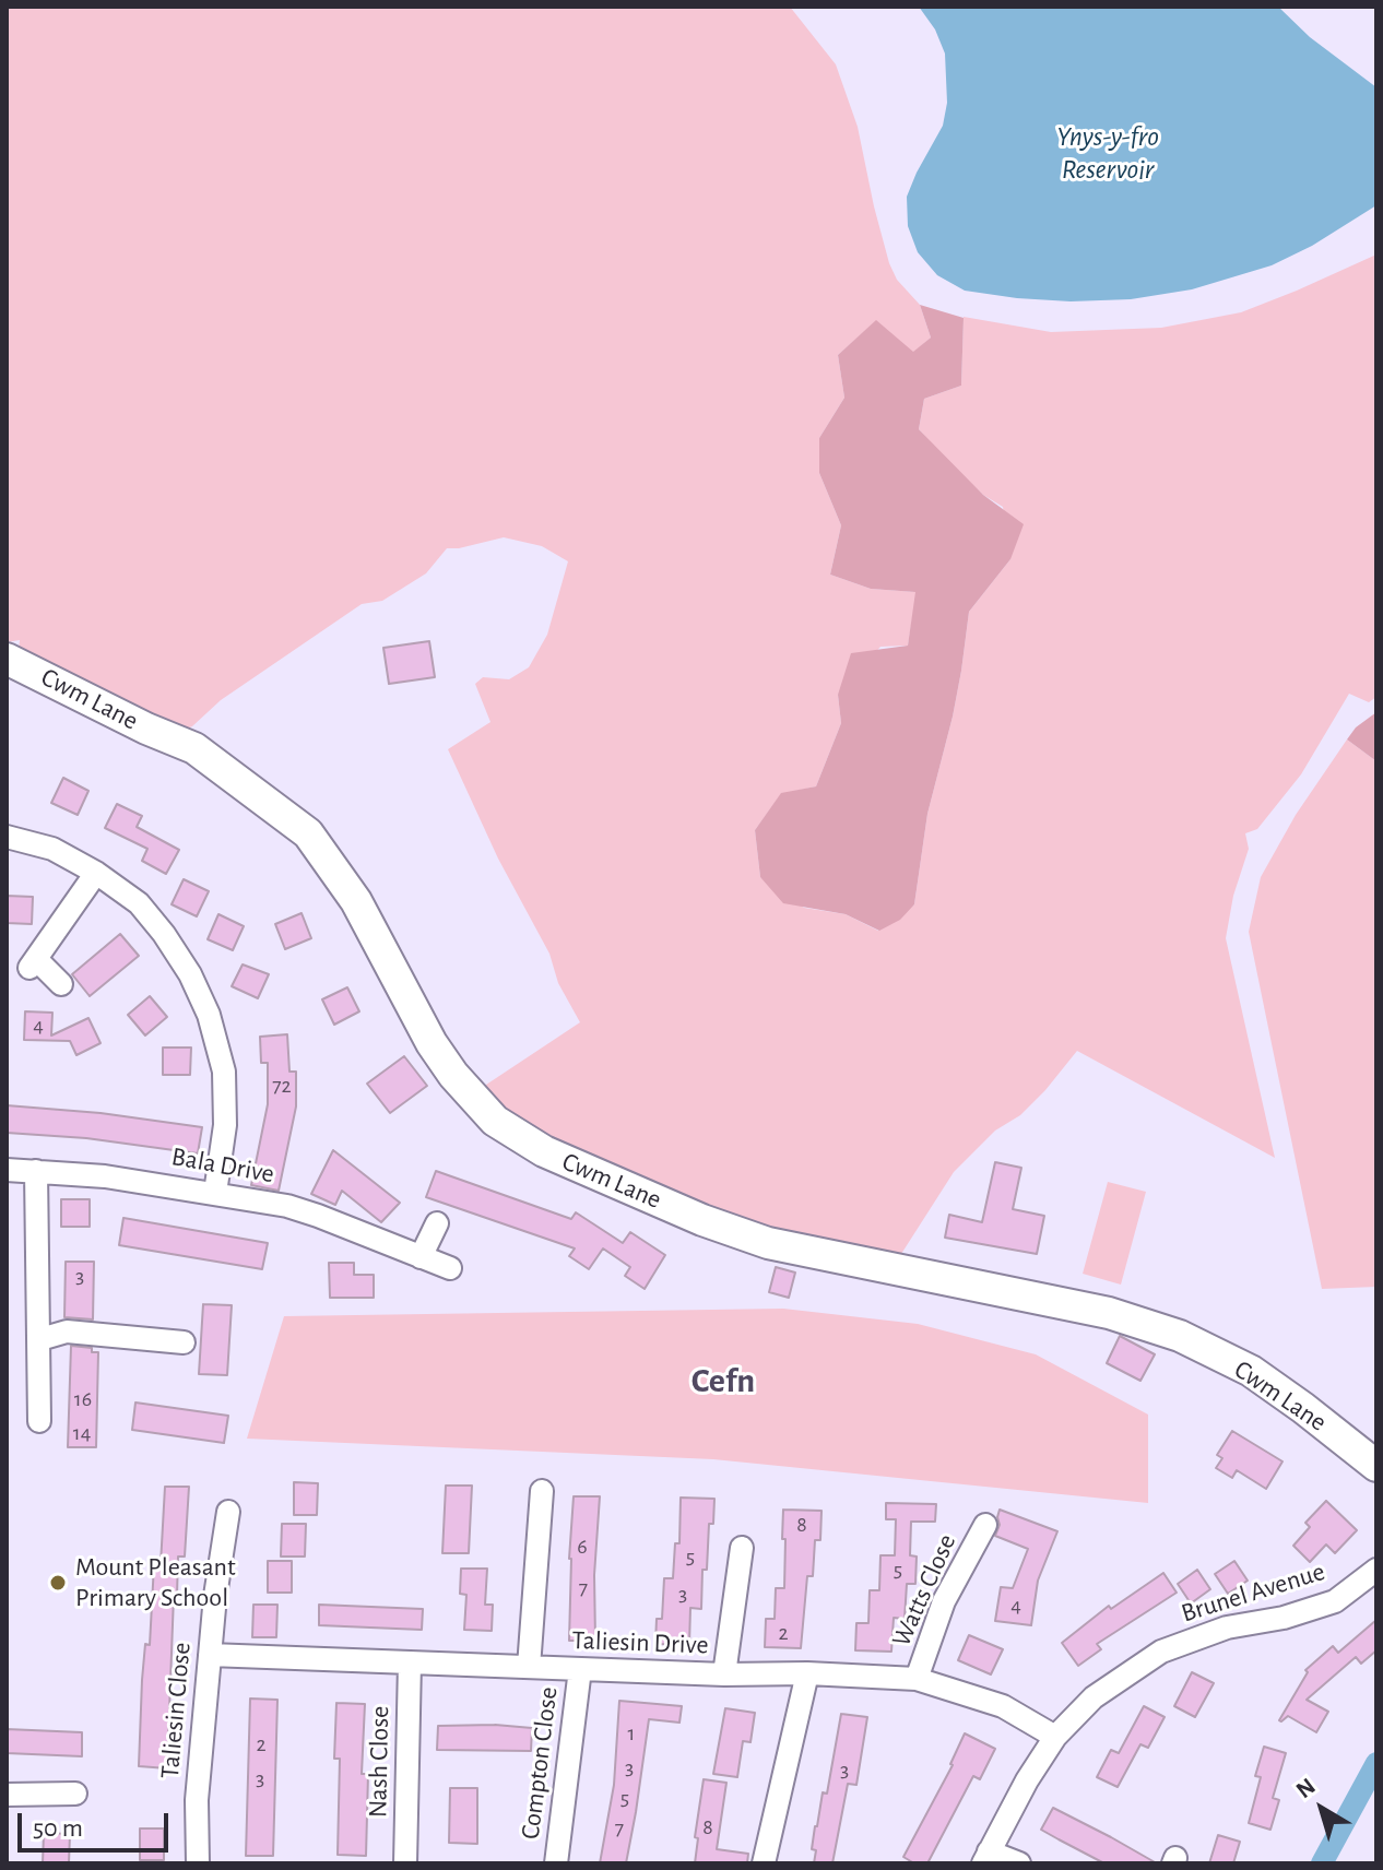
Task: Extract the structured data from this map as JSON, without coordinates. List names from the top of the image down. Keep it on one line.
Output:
{"streets":{"street":["Cwm Lane","Bala Drive","Watts Close","Brunel Avenue","Taliesin Drive","Taliesin Close","Nash Close","Compton Close"]},"crossings":[["Watts Close","Taliesin Drive"],["Brunel Avenue","Taliesin Drive"],["Taliesin Drive","Taliesin Close"],["Taliesin Drive","Nash Close"],["Taliesin Drive","Compton Close"]],"districts":["Cefn"],"water":["Ynys-y-fro Reservoir"],"places":["Mount Pleasant Primary School"],"house_numbers":["4","72","3","16","14","8","6","5","5","7","3","4","2","1","2","3","3","3","5","8","7"],"scale_bar":"50 m","north":"top left"}
